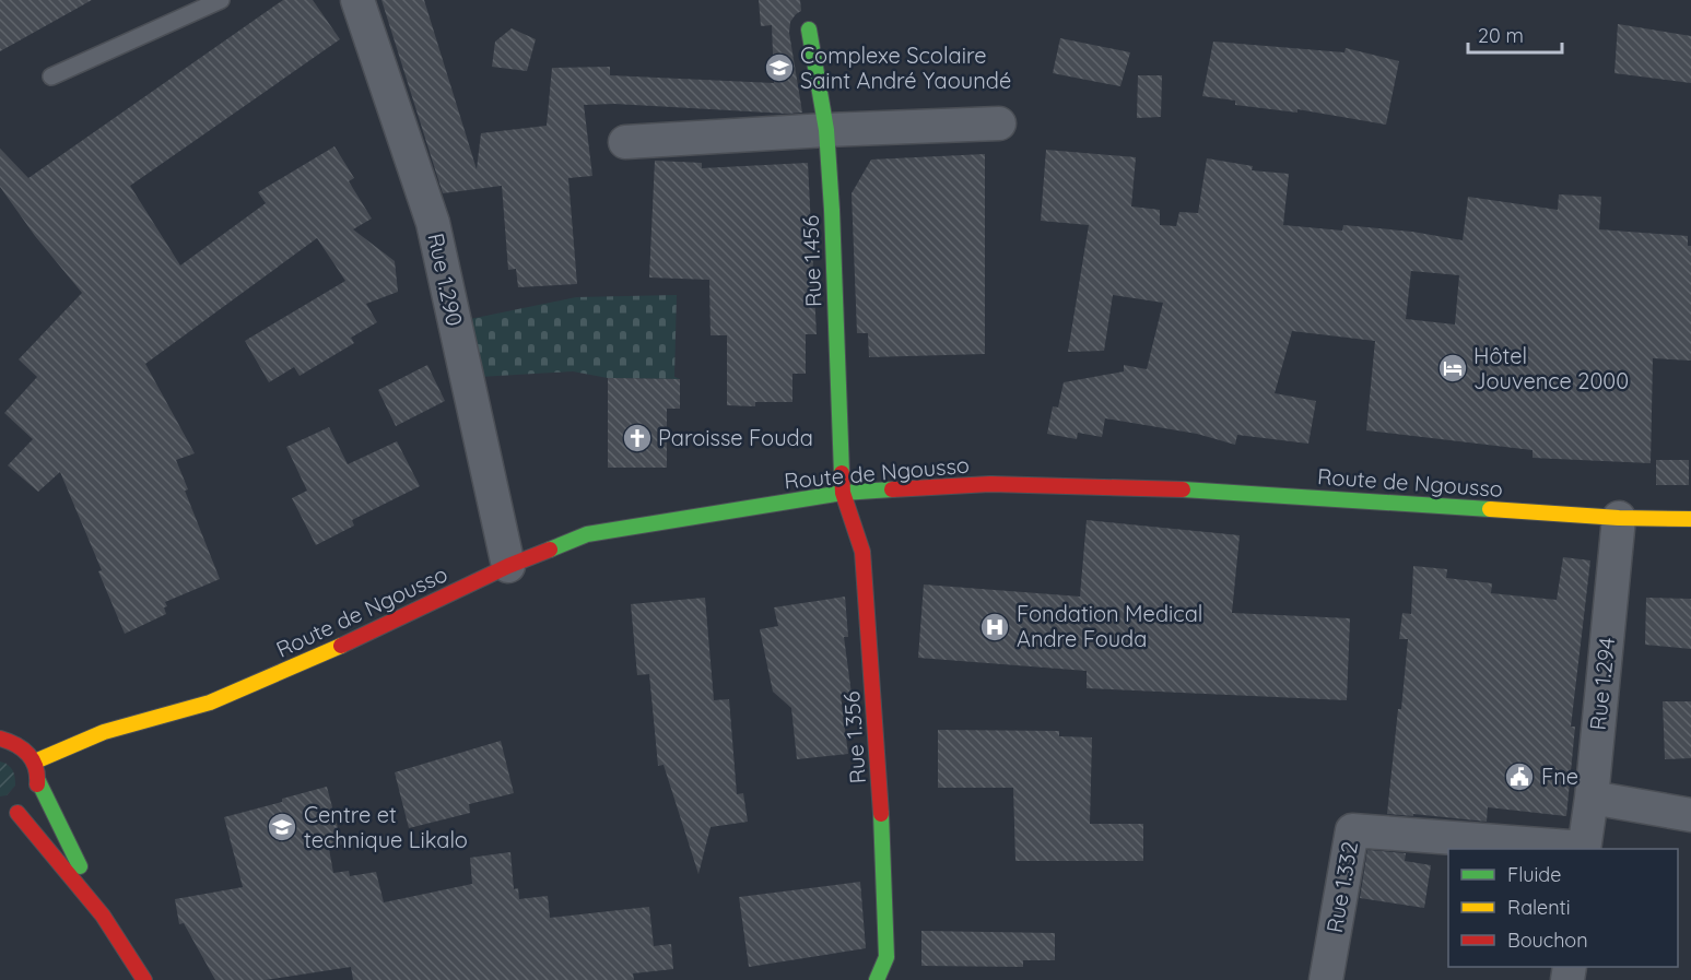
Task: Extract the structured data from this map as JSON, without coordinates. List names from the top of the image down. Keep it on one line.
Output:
{"streets":{"main road":["Rue 1.456","Route de Ngousso","Rue 1.356"],"street":["Rue 1.290","Rue 1.294","Rue 1.332"]},"crossings":[["Rue 1.456","Route de Ngousso"],["Rue 1.456","Rue 1.356"],["Rue 1.290","Route de Ngousso"],["Route de Ngousso","Rue 1.294"],["Route de Ngousso","Rue 1.356"],["Rue 1.294","Rue 1.332"]],"places":{"school or university":["Complexe Scolaire Saint André Yaoundé","Centre et technique Likalo"],"hotel":["Hôtel Jouvence 2000"],"church":["Paroisse Fouda"],"hospital":["Fondation Medical Andre Fouda"],"public building":["Fne"]},"legend":["Fluide","Ralenti","Bouchon"],"scale_bar":"20 m"}
